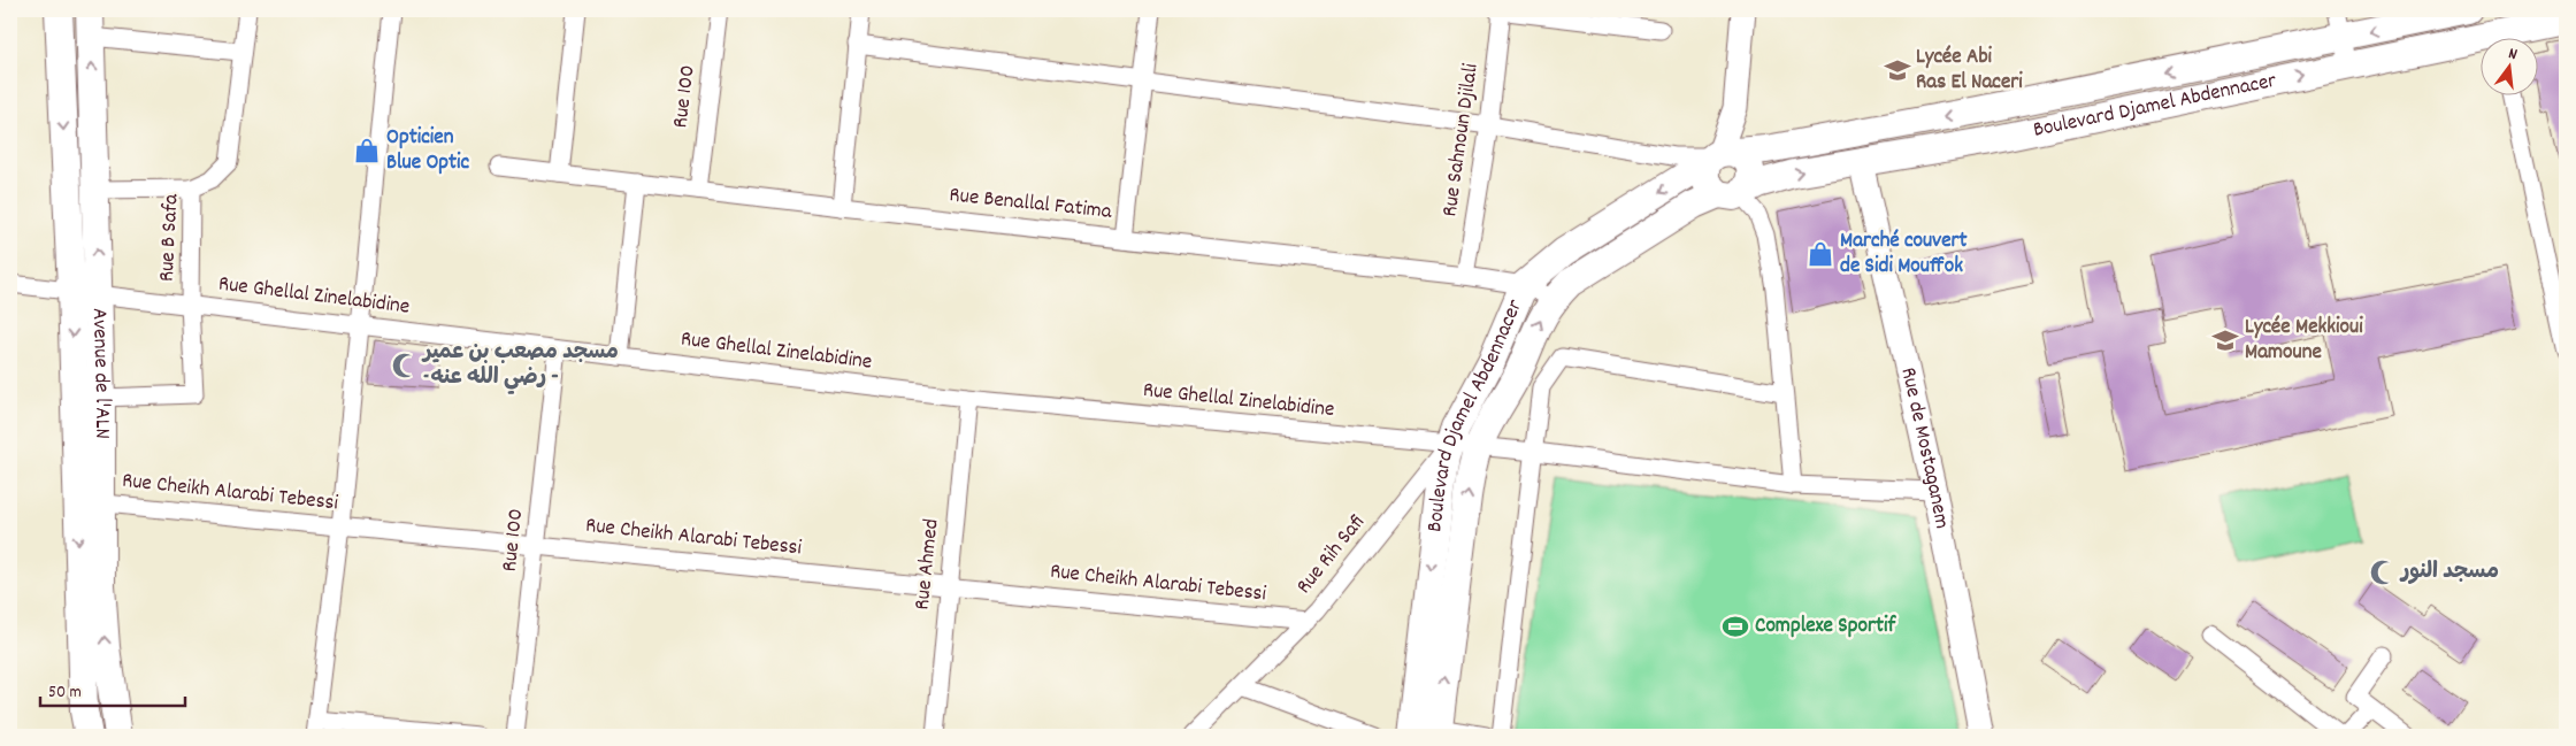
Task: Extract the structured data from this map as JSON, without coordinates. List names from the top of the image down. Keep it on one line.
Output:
{"streets":{"main road":["Boulevard Djamel Abdennacer","Avenue de l'ALN"],"street":["Rue 100","Rue Sahnoun Djilali","Rue Benallal Fatima","Rue B Safa","Rue Ghellal Zinelabidine","Rue de Mostaganem","Rue Cheikh Alarabi Tebessi","Rue Rih Safi","Rue Ahmed"]},"crossings":[["Rue 100","Rue Benallal Fatima"],["Rue 100","Rue Ghellal Zinelabidine"],["Rue 100","Rue Cheikh Alarabi Tebessi"],["Boulevard Djamel Abdennacer","Rue Benallal Fatima"],["Boulevard Djamel Abdennacer","Rue Ghellal Zinelabidine"],["Boulevard Djamel Abdennacer","Rue de Mostaganem"],["Boulevard Djamel Abdennacer","Rue Rih Safi"],["Rue Sahnoun Djilali","Rue Benallal Fatima"],["Rue B Safa","Rue Ghellal Zinelabidine"],["Rue B Safa","Avenue de l'ALN"],["Rue Ghellal Zinelabidine","Avenue de l'ALN"],["Rue Ghellal Zinelabidine","Rue de Mostaganem"],["Rue Ghellal Zinelabidine","Rue Rih Safi"],["Rue Ghellal Zinelabidine","Rue Ahmed"],["Avenue de l'ALN","Rue Cheikh Alarabi Tebessi"],["Rue Cheikh Alarabi Tebessi","Rue Rih Safi"],["Rue Cheikh Alarabi Tebessi","Rue Ahmed"]],"places":{"school or university":["Lycée Abi Ras El Naceri","Lycée Mekkioui Mamoune"],"shop":["Opticien Blue Optic","Marché couvert de Sidi Mouffok"],"mosque":["مسجد مصعب بن عمير -رضي الله عنه -","مسجد النور"],"sports":["Complexe Sportif"]},"scale_bar":"50 m","north":"top"}
